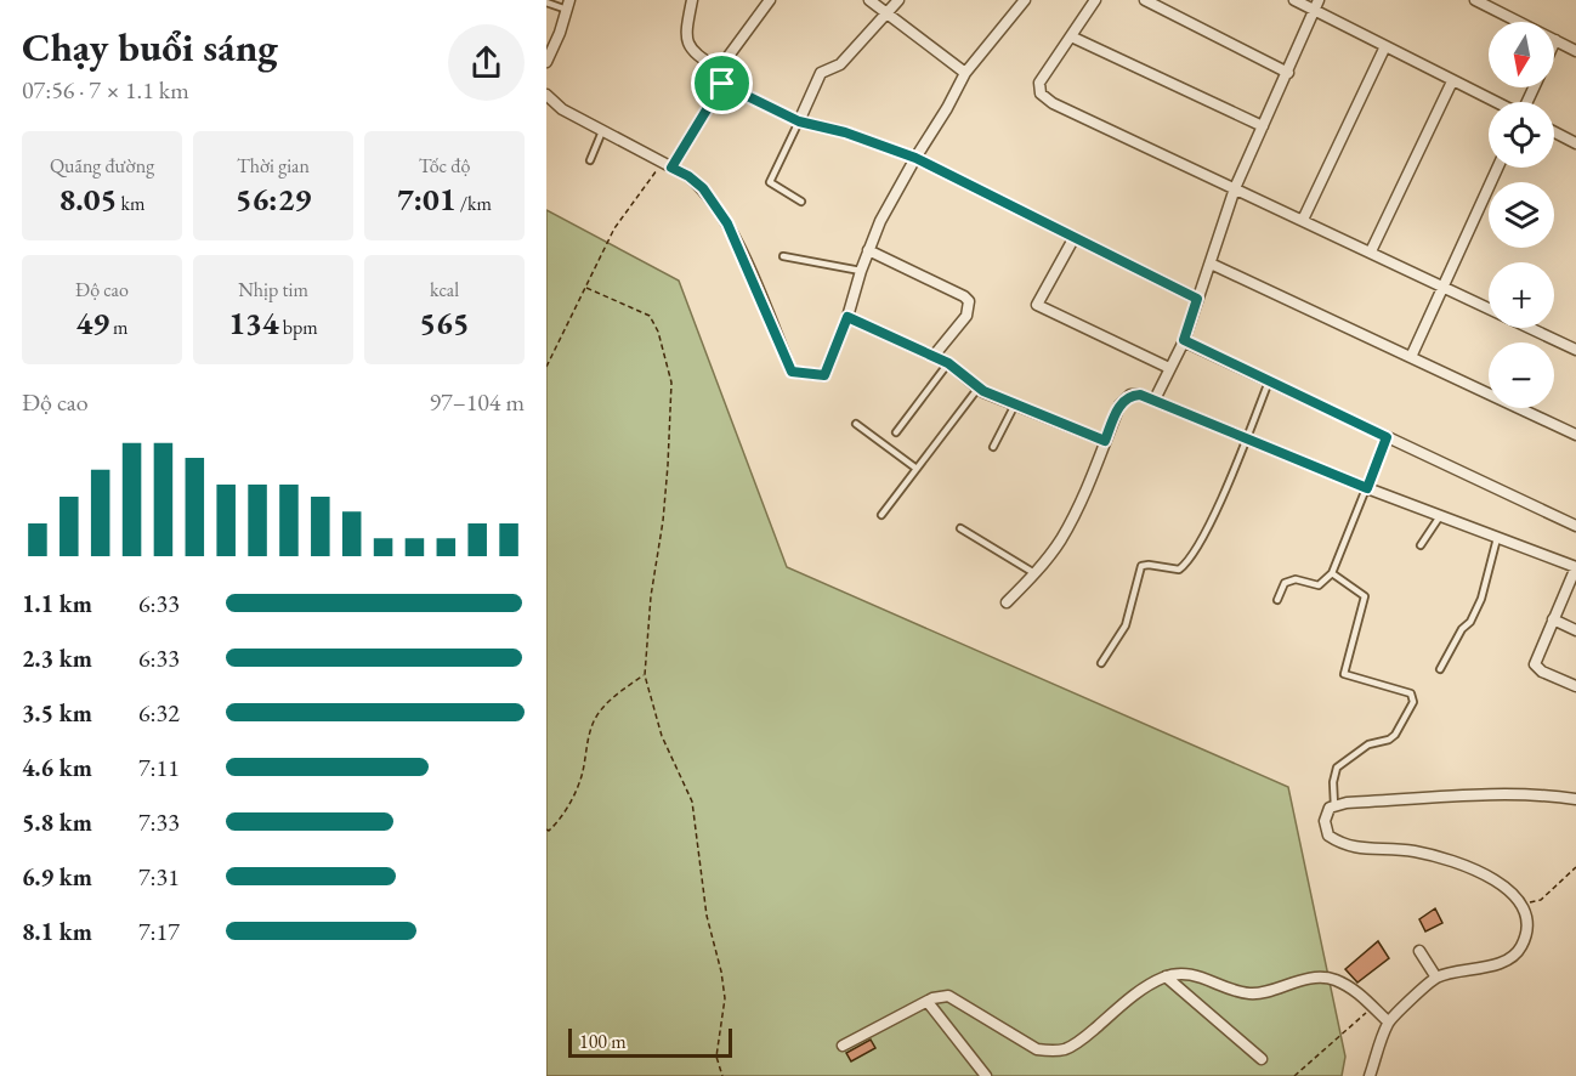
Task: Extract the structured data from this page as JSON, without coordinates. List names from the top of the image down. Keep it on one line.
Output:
{"scale_bar":"100 m","north":"bottom","page":{"heading":["Chạy buổi sáng","07:56 · 7 × 1.1 km"],"map_buttons":["+","−"],"stats":[["Quãng đường","8.05 km"],["Thời gian","56:29"],["Tốc độ","7:01 /km"],["Độ cao","49 m"],["Nhịp tim","134 bpm"],["kcal","565"]],"chart":["Độ cao","97–104 m"],"list":[{"name":"1.1 km","note":"6:33"},{"name":"2.3 km","note":"6:33"},{"name":"3.5 km","note":"6:32"},{"name":"4.6 km","note":"7:11"},{"name":"5.8 km","note":"7:33"},{"name":"6.9 km","note":"7:31"},{"name":"8.1 km","note":"7:17"}],"scale":"100 m"}}
